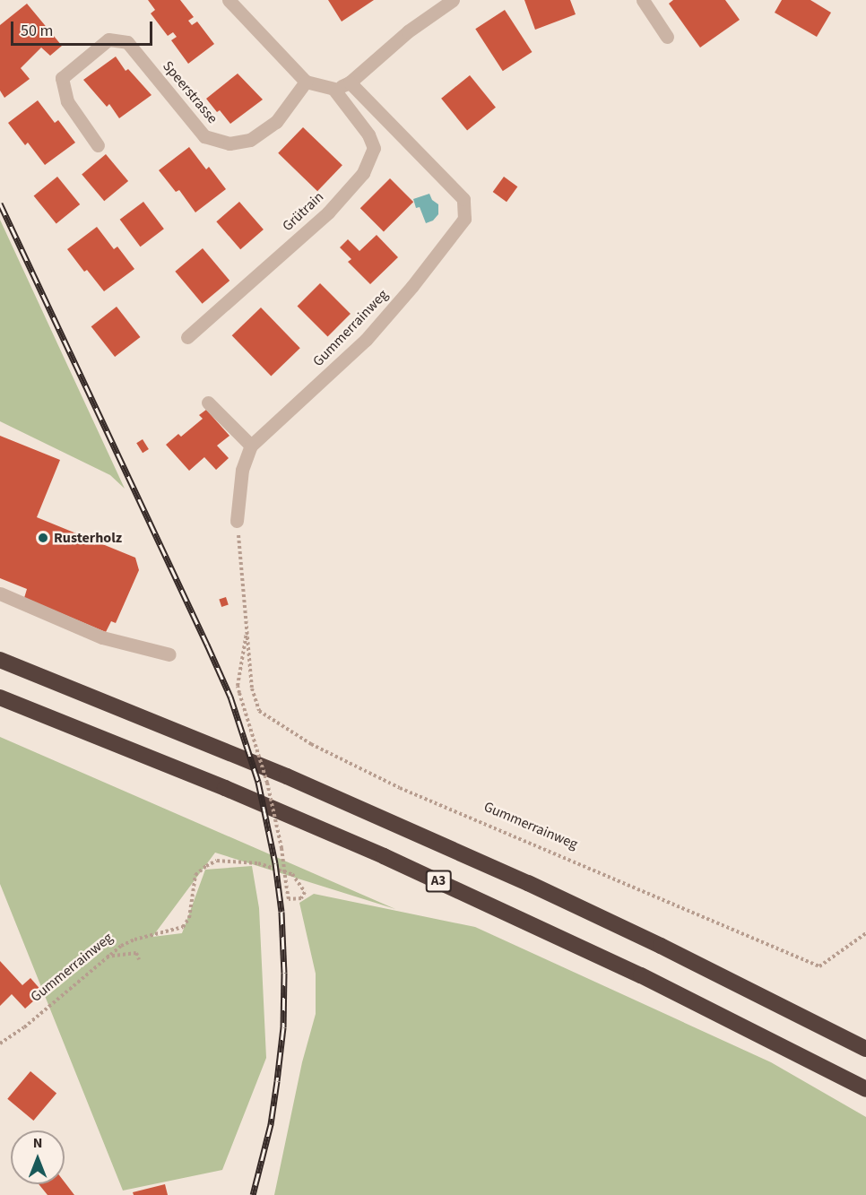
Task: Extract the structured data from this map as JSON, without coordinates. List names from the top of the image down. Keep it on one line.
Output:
{"streets":{"highway":["A3"],"street":["Speerstrasse","Grütrain","Gummerrainweg"]},"places":["Rusterholz"],"scale_bar":"50 m","north":"top"}
